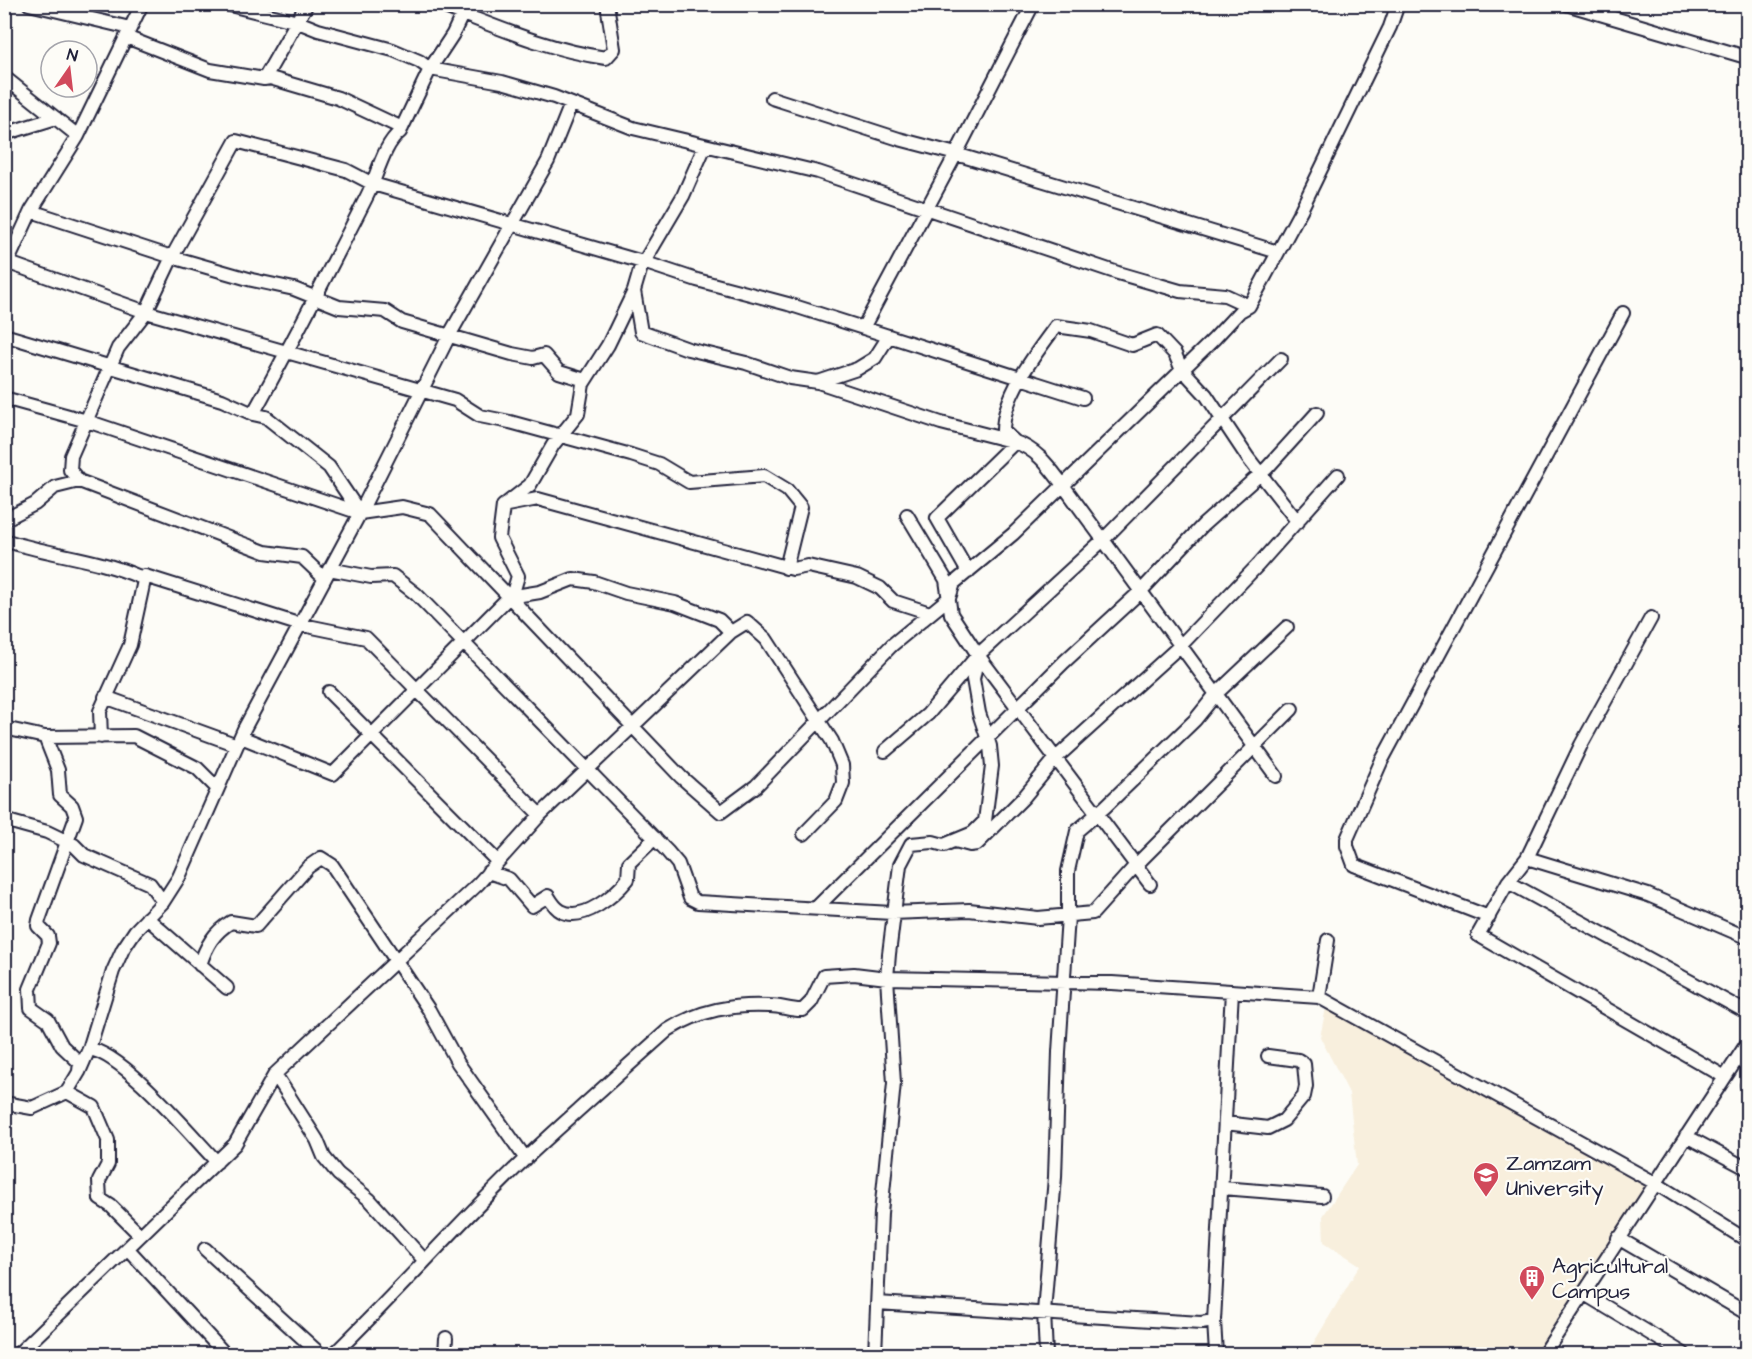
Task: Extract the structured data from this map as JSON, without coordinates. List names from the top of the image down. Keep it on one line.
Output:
{"places":{"school or university":["Zamzam University"],"building":["Agricultural Campus"]},"north":"top"}
